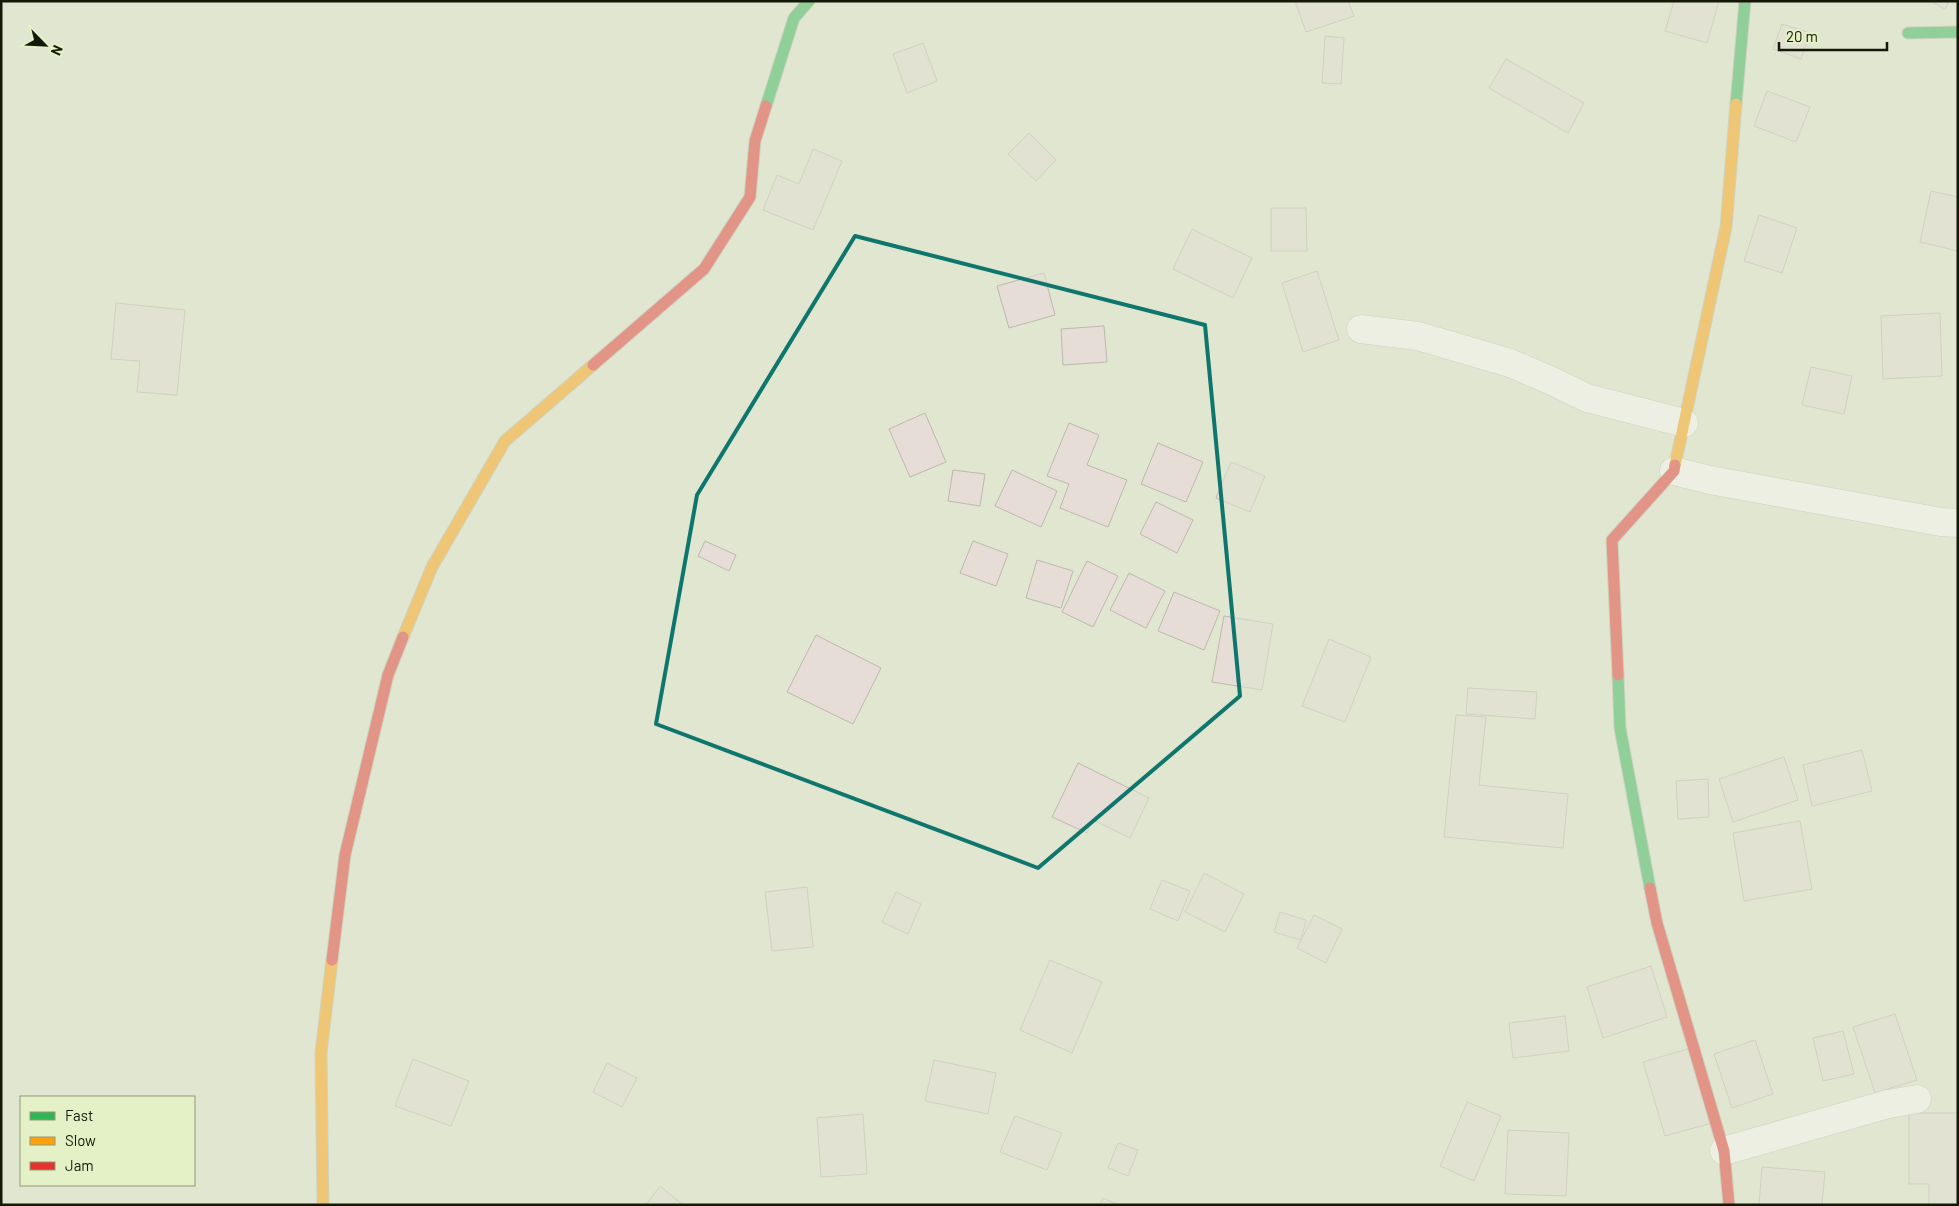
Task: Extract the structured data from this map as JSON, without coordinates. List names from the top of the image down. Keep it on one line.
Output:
{"legend":["Fast","Slow","Jam"],"scale_bar":"20 m","north":"bottom right"}
